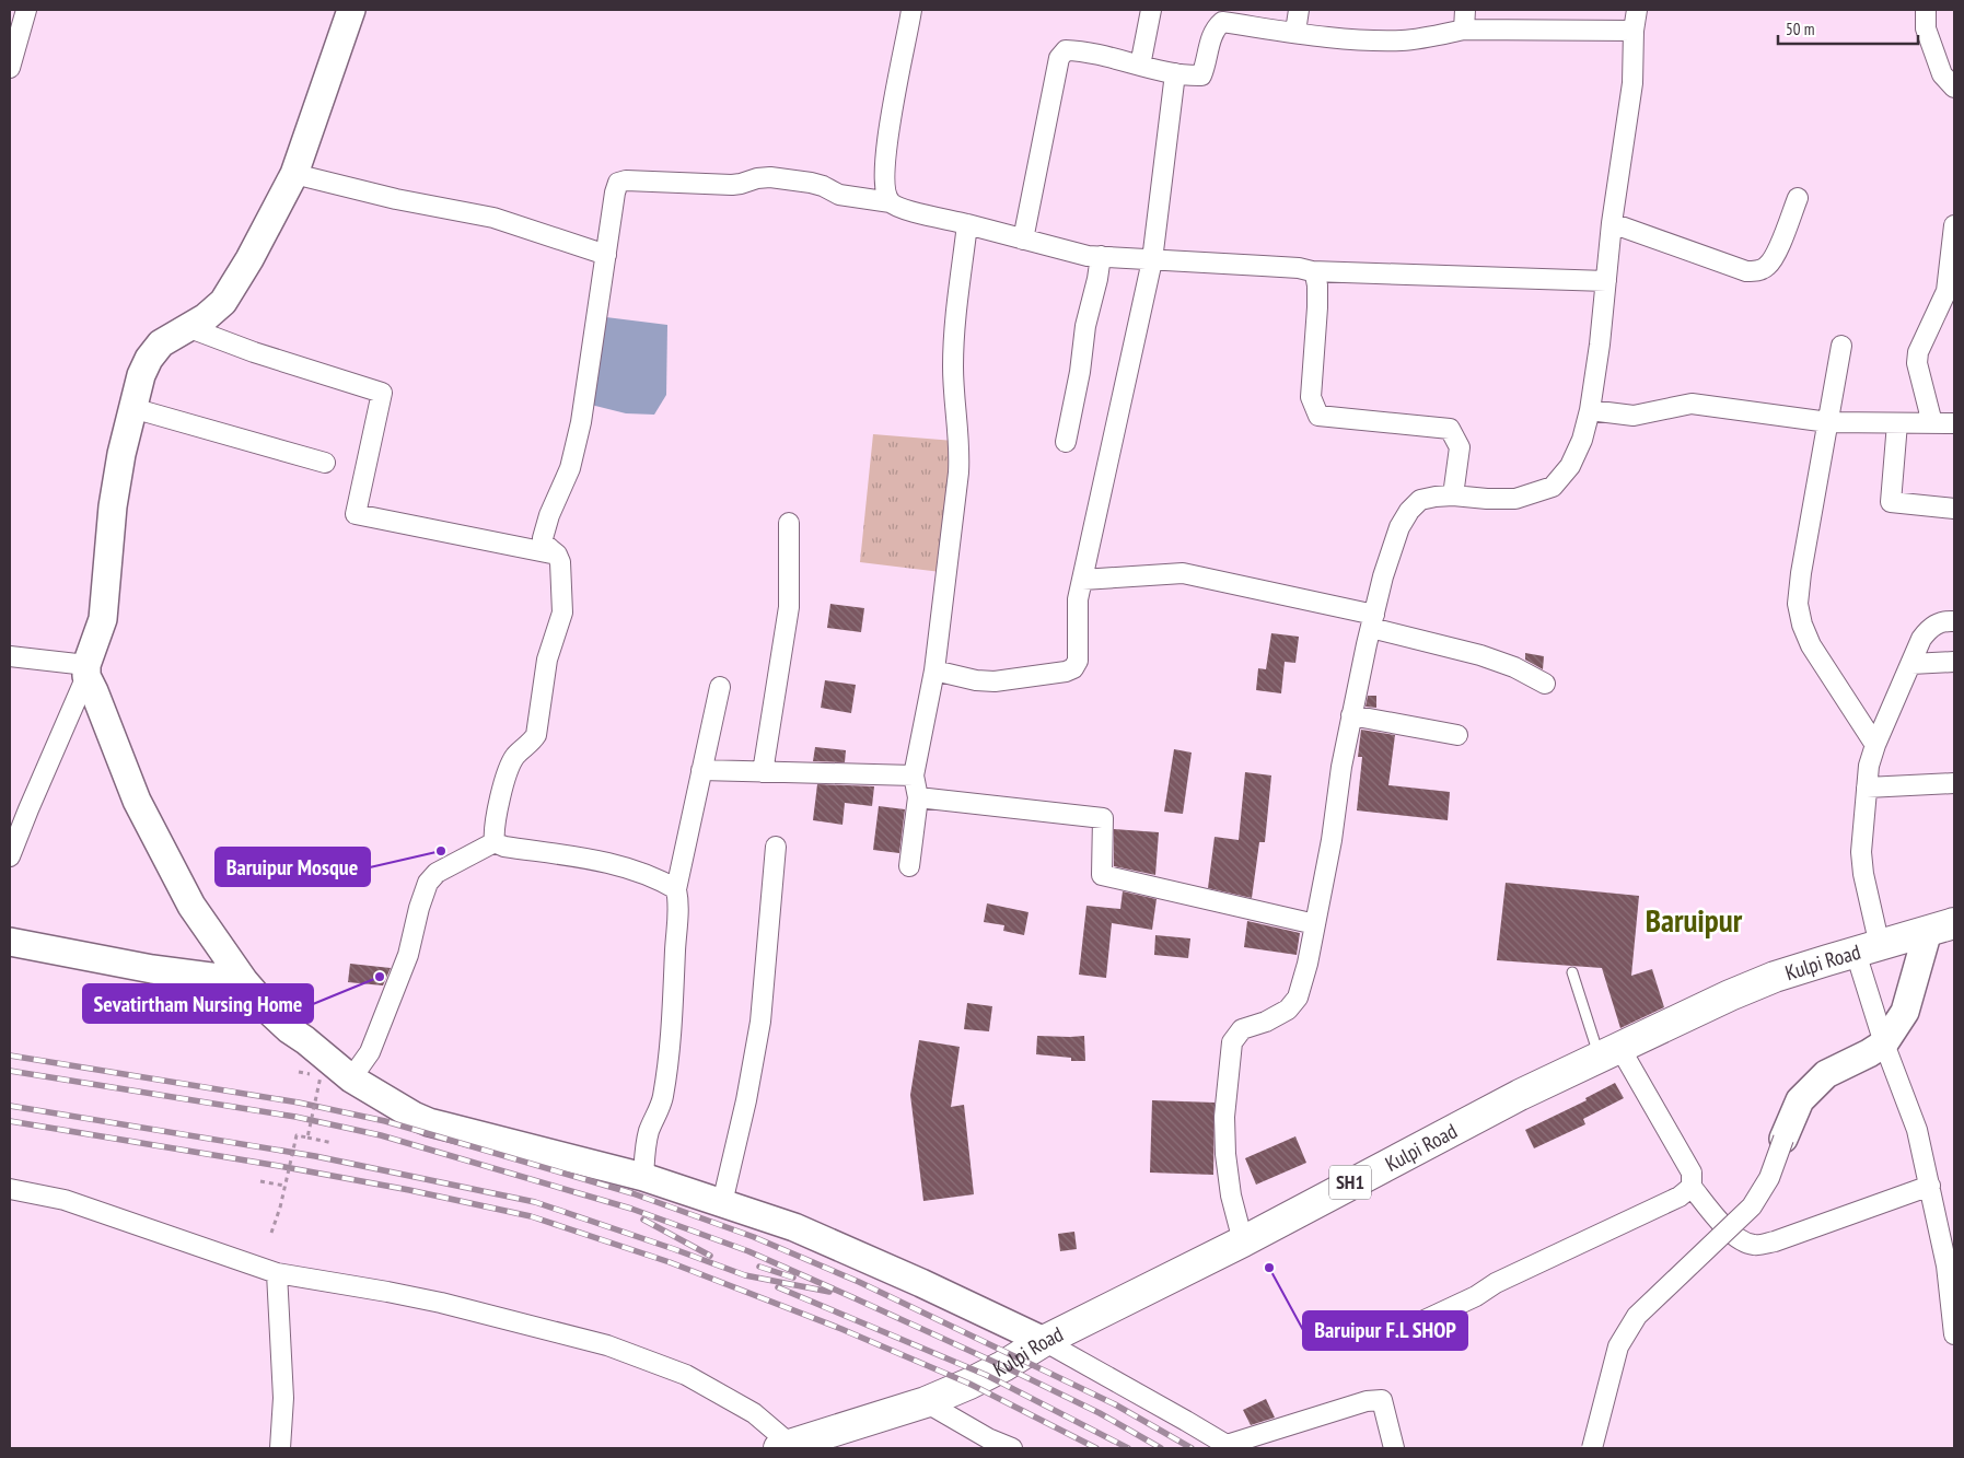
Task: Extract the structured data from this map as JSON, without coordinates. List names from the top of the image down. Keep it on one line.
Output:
{"streets":{"main road":["Kulpi Road","SH1"]},"districts":["Baruipur"],"places":["Baruipur Mosque","Sevatirtham Nursing Home","Baruipur F.L SHOP"],"scale_bar":"50 m"}
